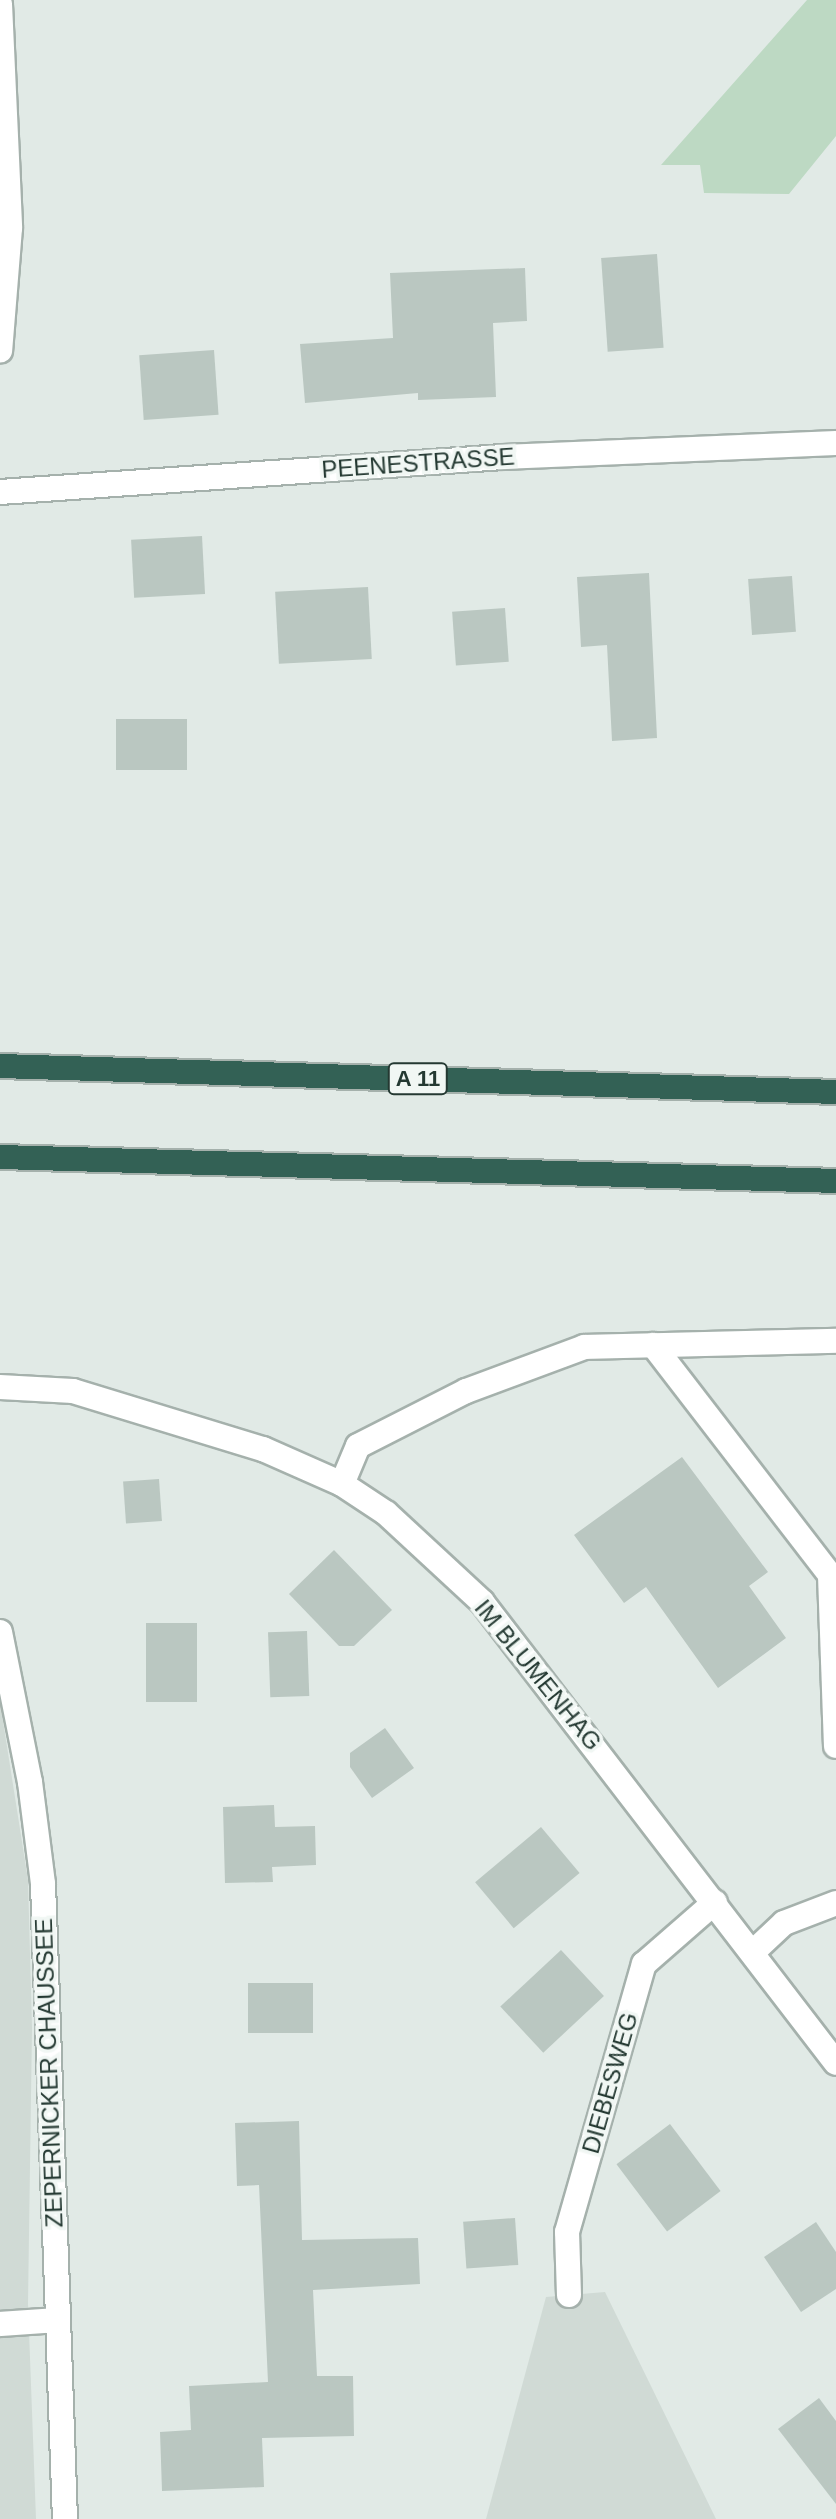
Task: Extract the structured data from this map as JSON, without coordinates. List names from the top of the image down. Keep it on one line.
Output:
{"streets":{"highway":["A 11"],"street":["PEENESTRASSE","IM BLUMENHAG","ZEPERNICKER CHAUSSEE","DIEBESWEG"]},"crossings":[["IM BLUMENHAG","DIEBESWEG"]]}
